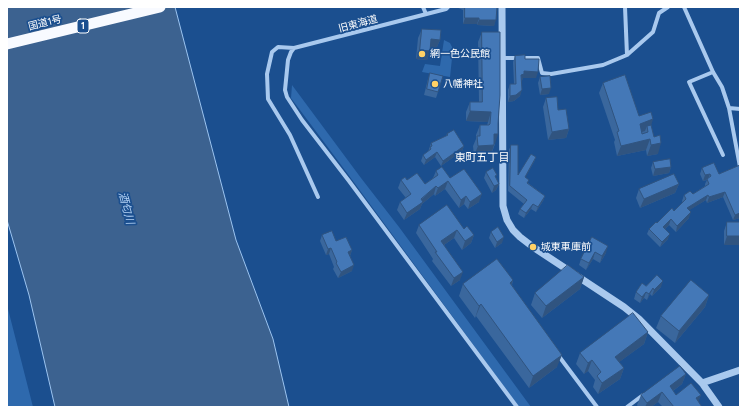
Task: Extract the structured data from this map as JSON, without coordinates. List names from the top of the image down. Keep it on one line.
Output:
{"streets":{"highway":["国道1号","1"],"street":["旧東海道"]},"districts":["東町五丁目"],"water":["酒匂川"],"places":["網一色公民館","八幡神社","城東車庫前"]}
